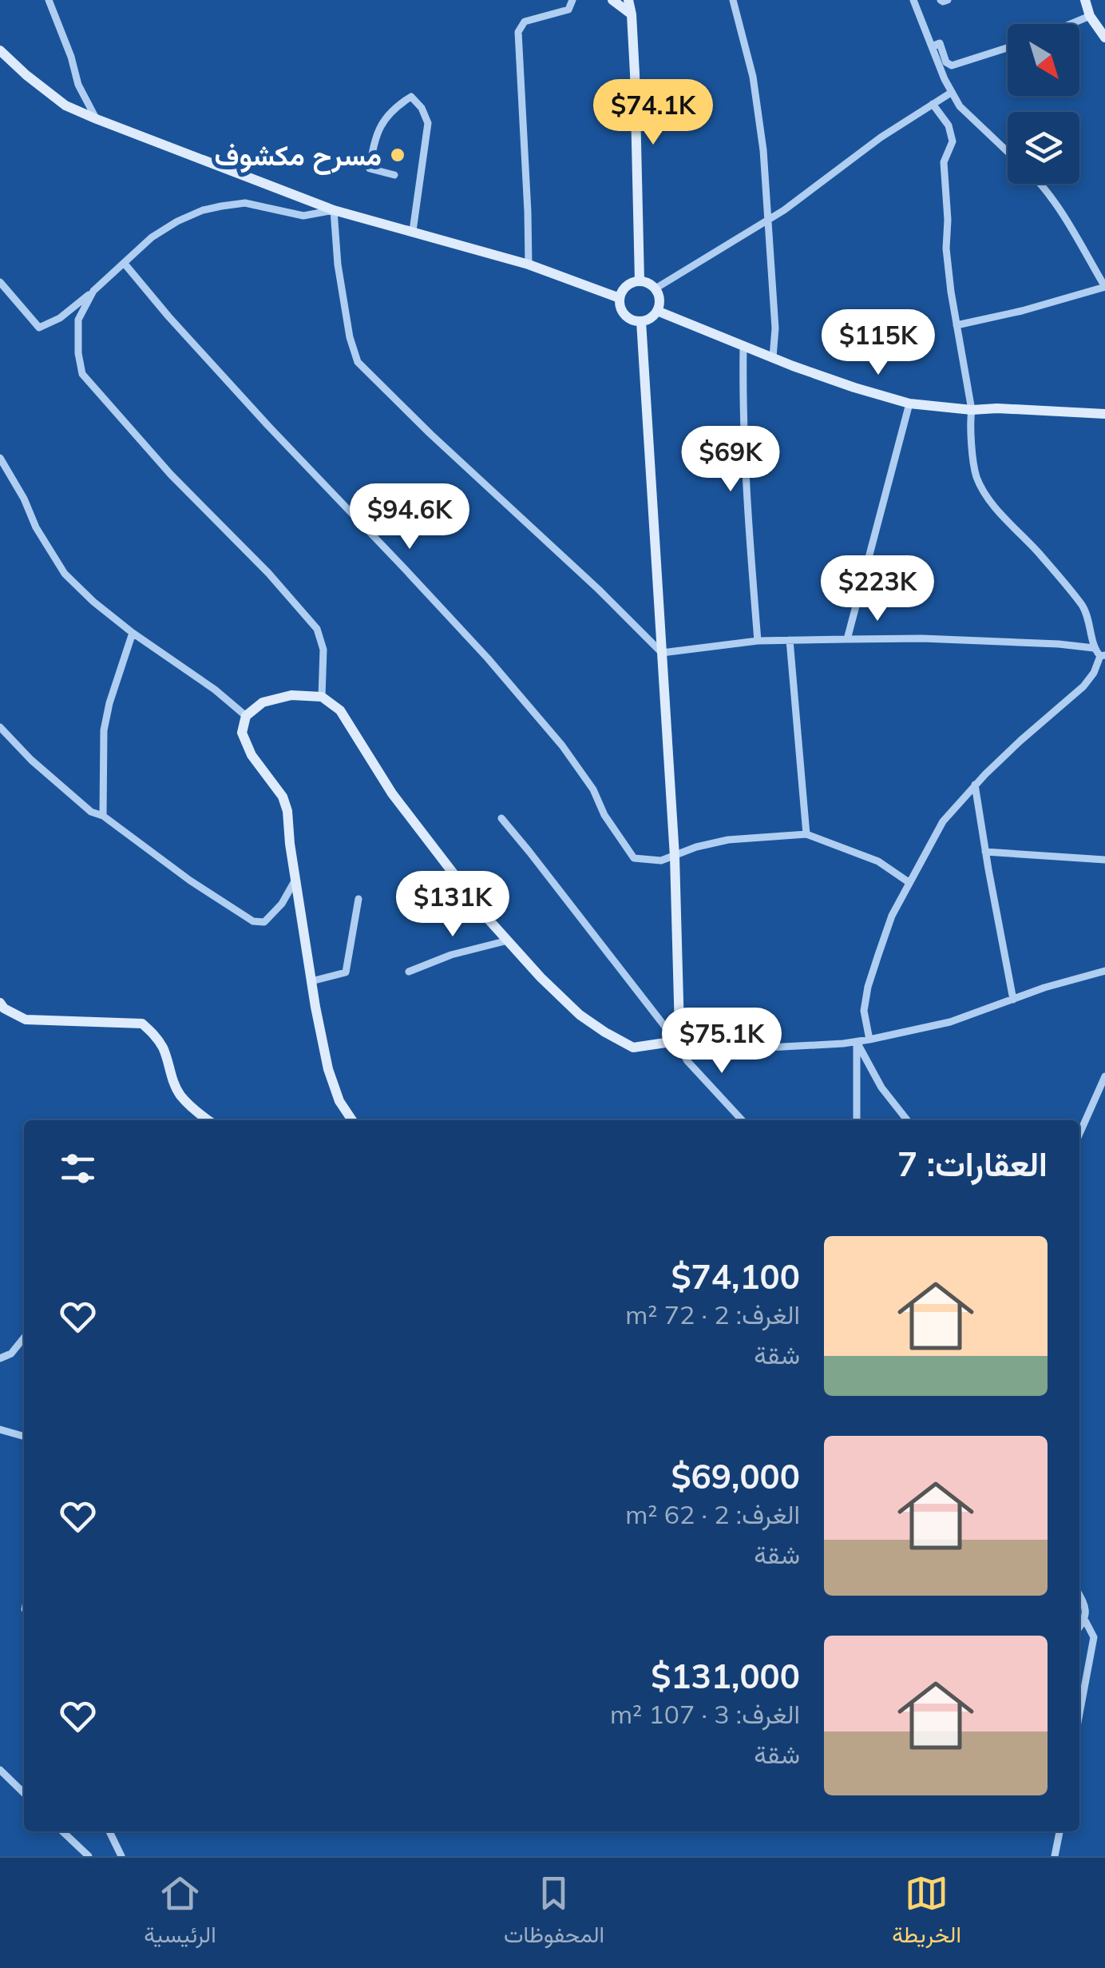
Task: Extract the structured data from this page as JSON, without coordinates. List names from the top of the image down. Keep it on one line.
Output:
{"places":["مسرح مكشوف"],"north":"bottom right","page":{"price":["$74.1K","$115K","$69K","$94.6K","$223K","$131K","$75.1K"],"heading":"العقارات: 7","list":[{"name":"$74,100","note":"الغرف: 2 · 72 m² · شقة"},{"name":"$69,000","note":"الغرف: 2 · 62 m² · شقة"},{"name":"$131,000","note":"الغرف: 3 · 107 m² · شقة"}],"tabs":["الخريطة","المحفوظات","الرئيسية"]}}
